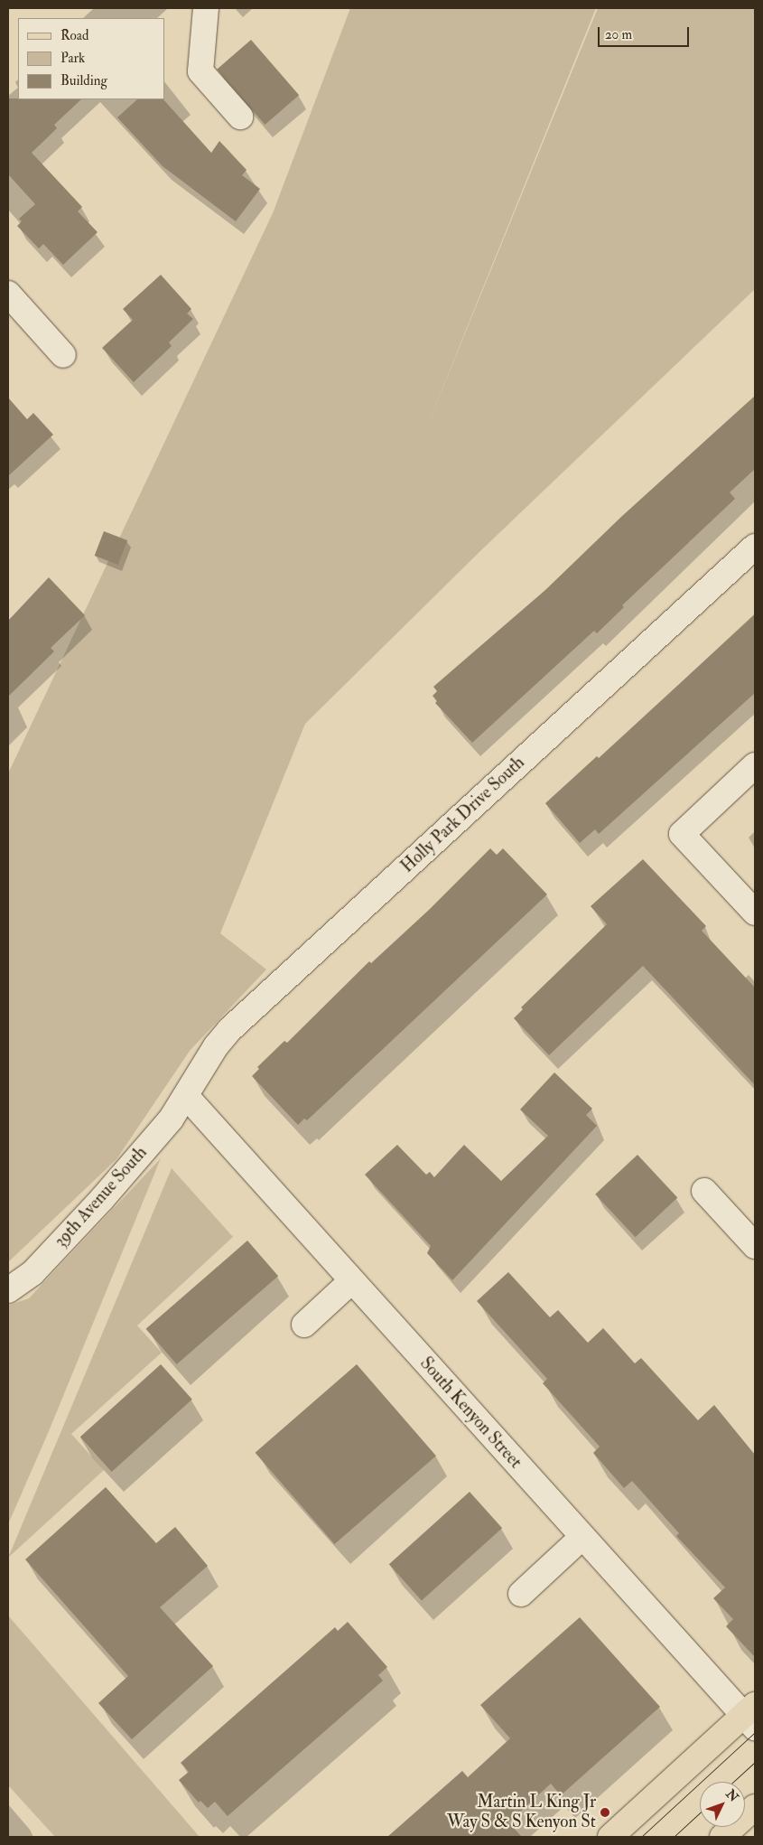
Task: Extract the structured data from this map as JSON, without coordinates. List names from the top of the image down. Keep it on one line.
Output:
{"streets":{"street":["Holly Park Drive South","39th Avenue South","South Kenyon Street"]},"crossings":[["Holly Park Drive South","39th Avenue South"],["Holly Park Drive South","South Kenyon Street"],["39th Avenue South","South Kenyon Street"]],"places":["Martin L King Jr Way S & S Kenyon St"],"legend":["Road","Park","Building"],"scale_bar":"20 m","north":"top right"}
